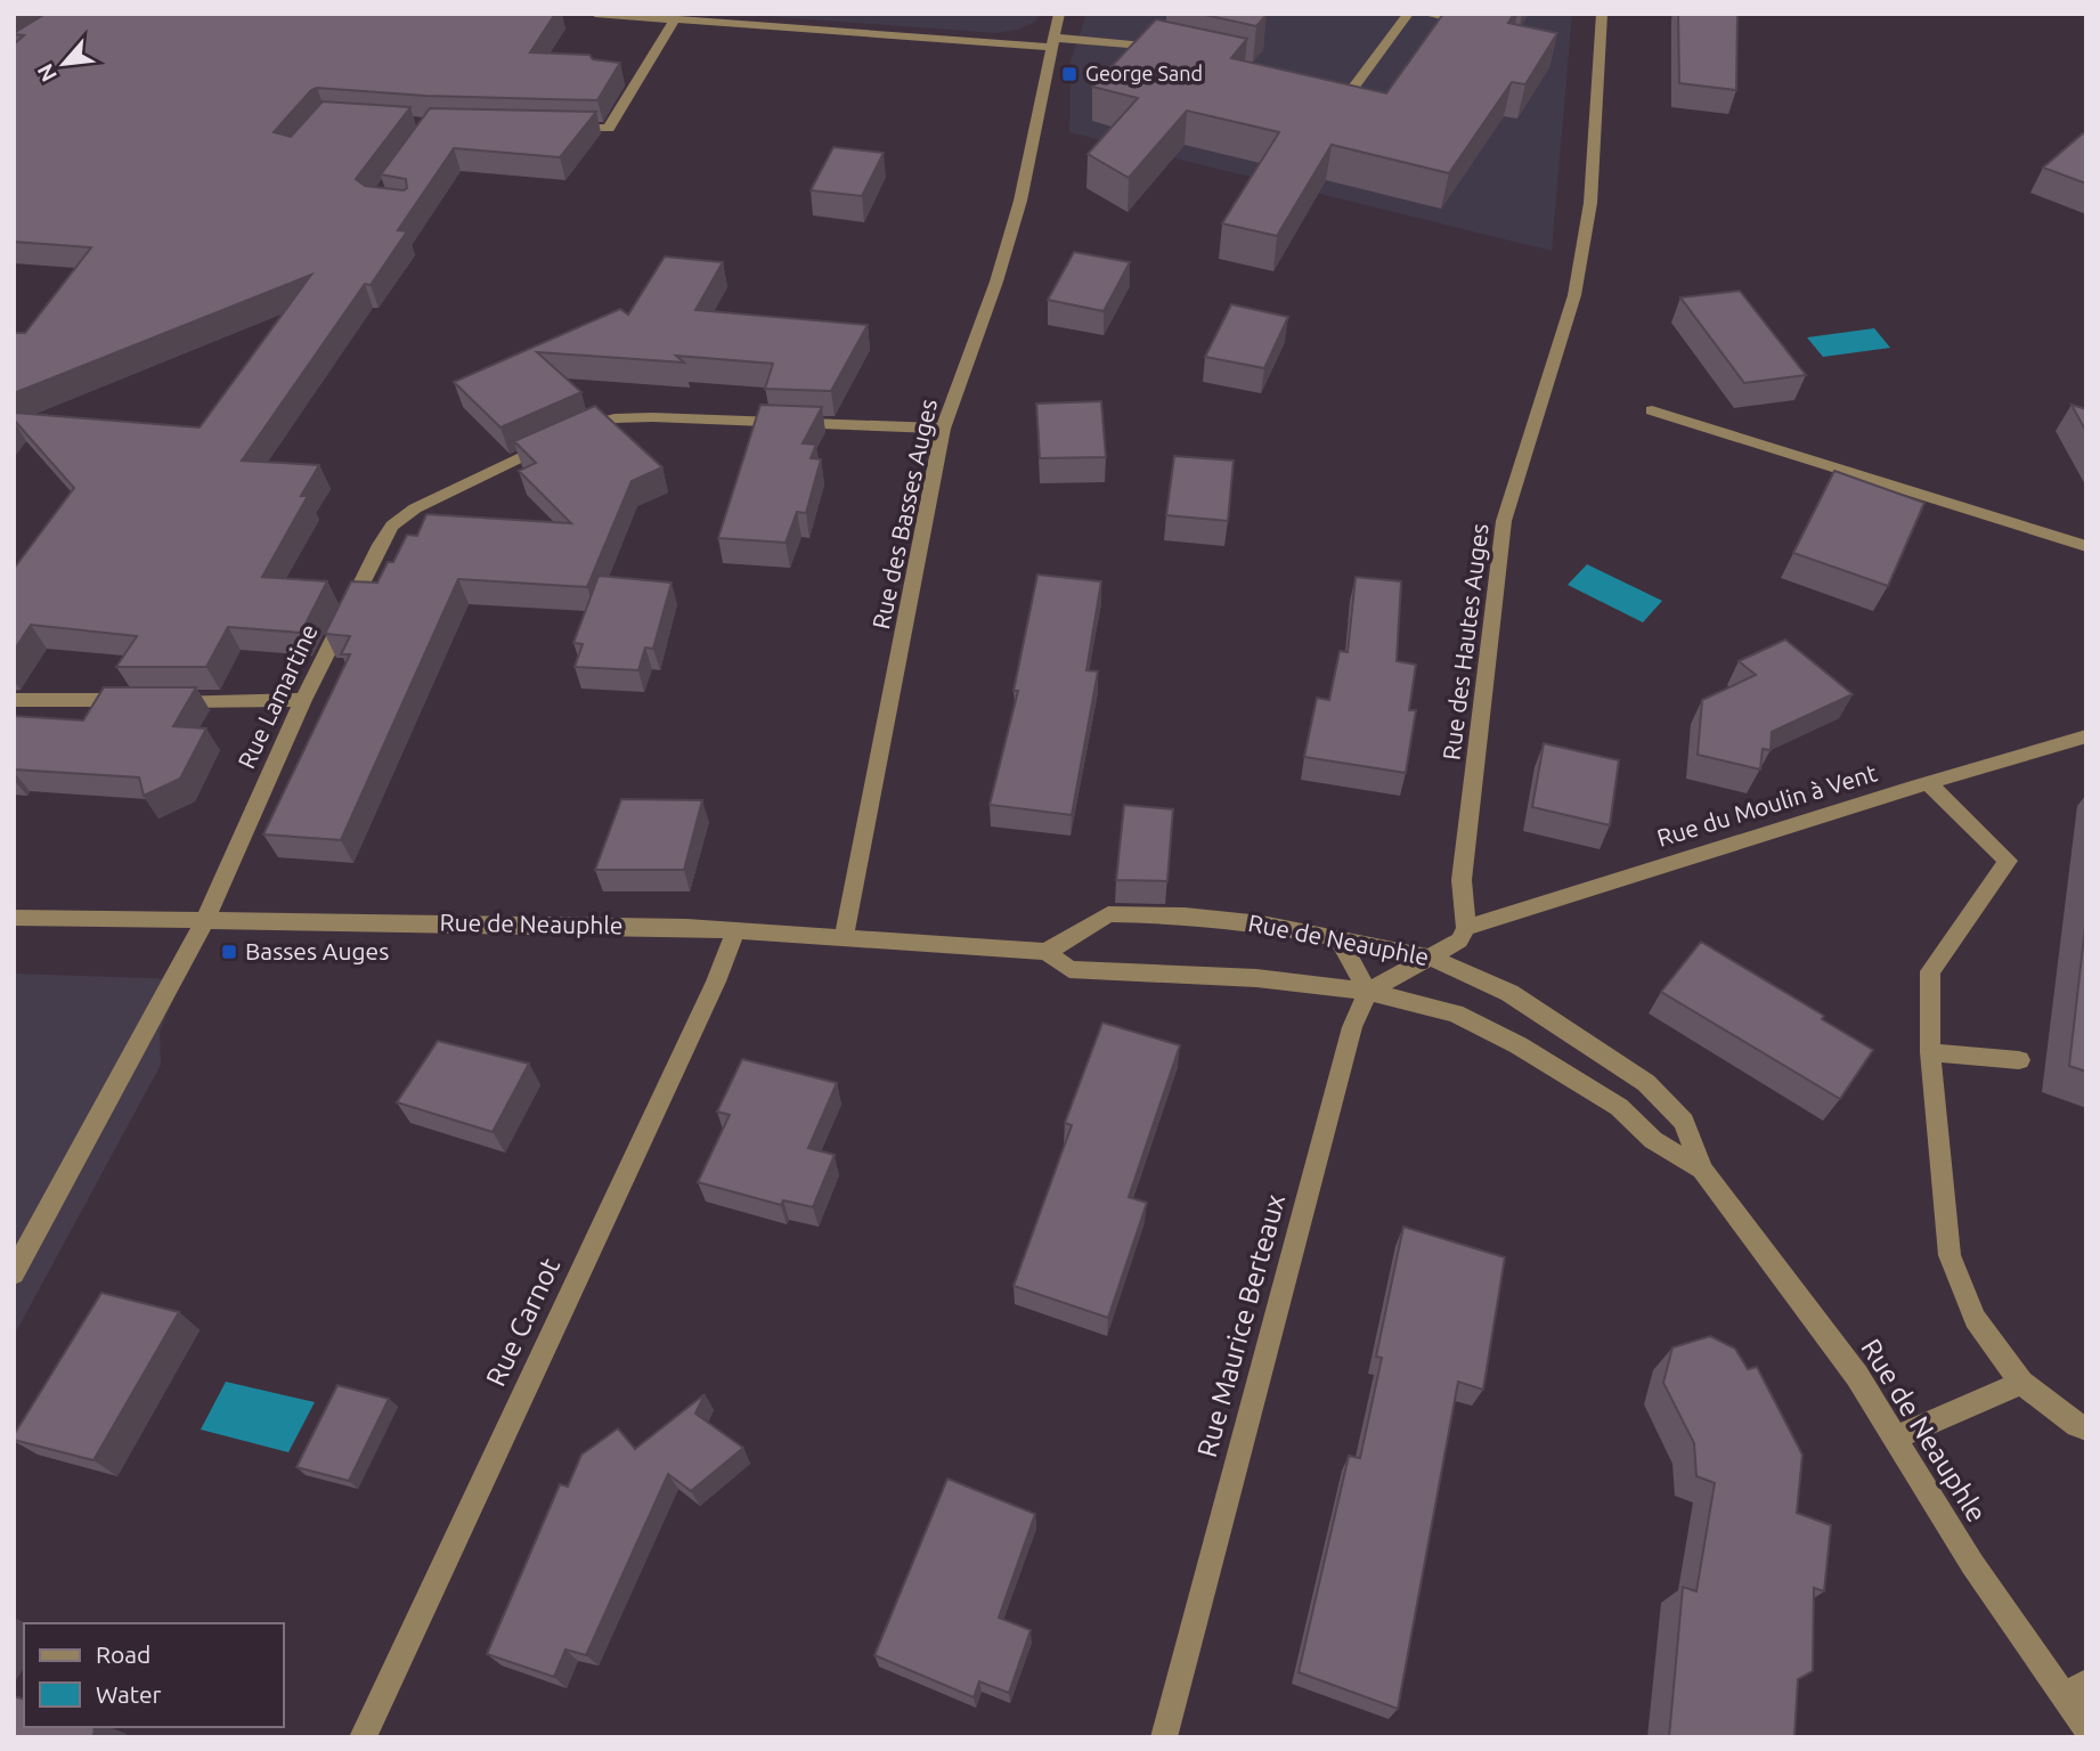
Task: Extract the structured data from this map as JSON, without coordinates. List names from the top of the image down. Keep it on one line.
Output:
{"streets":{"street":["Rue des Basses Auges","Rue des Hautes Auges","Rue Lamartine","Rue du Moulin à Vent","Rue de Neauphle","Rue Carnot","Rue Maurice Berteaux"]},"crossings":[["Rue des Basses Auges","Rue Lamartine"],["Rue des Basses Auges","Rue de Neauphle"],["Rue des Hautes Auges","Rue du Moulin à Vent"],["Rue Lamartine","Rue de Neauphle"],["Rue de Neauphle","Rue Carnot"],["Rue de Neauphle","Rue Maurice Berteaux"]],"places":{"transit":["George Sand","Basses Auges"]},"legend":["Road","Water"],"north":"bottom left"}
